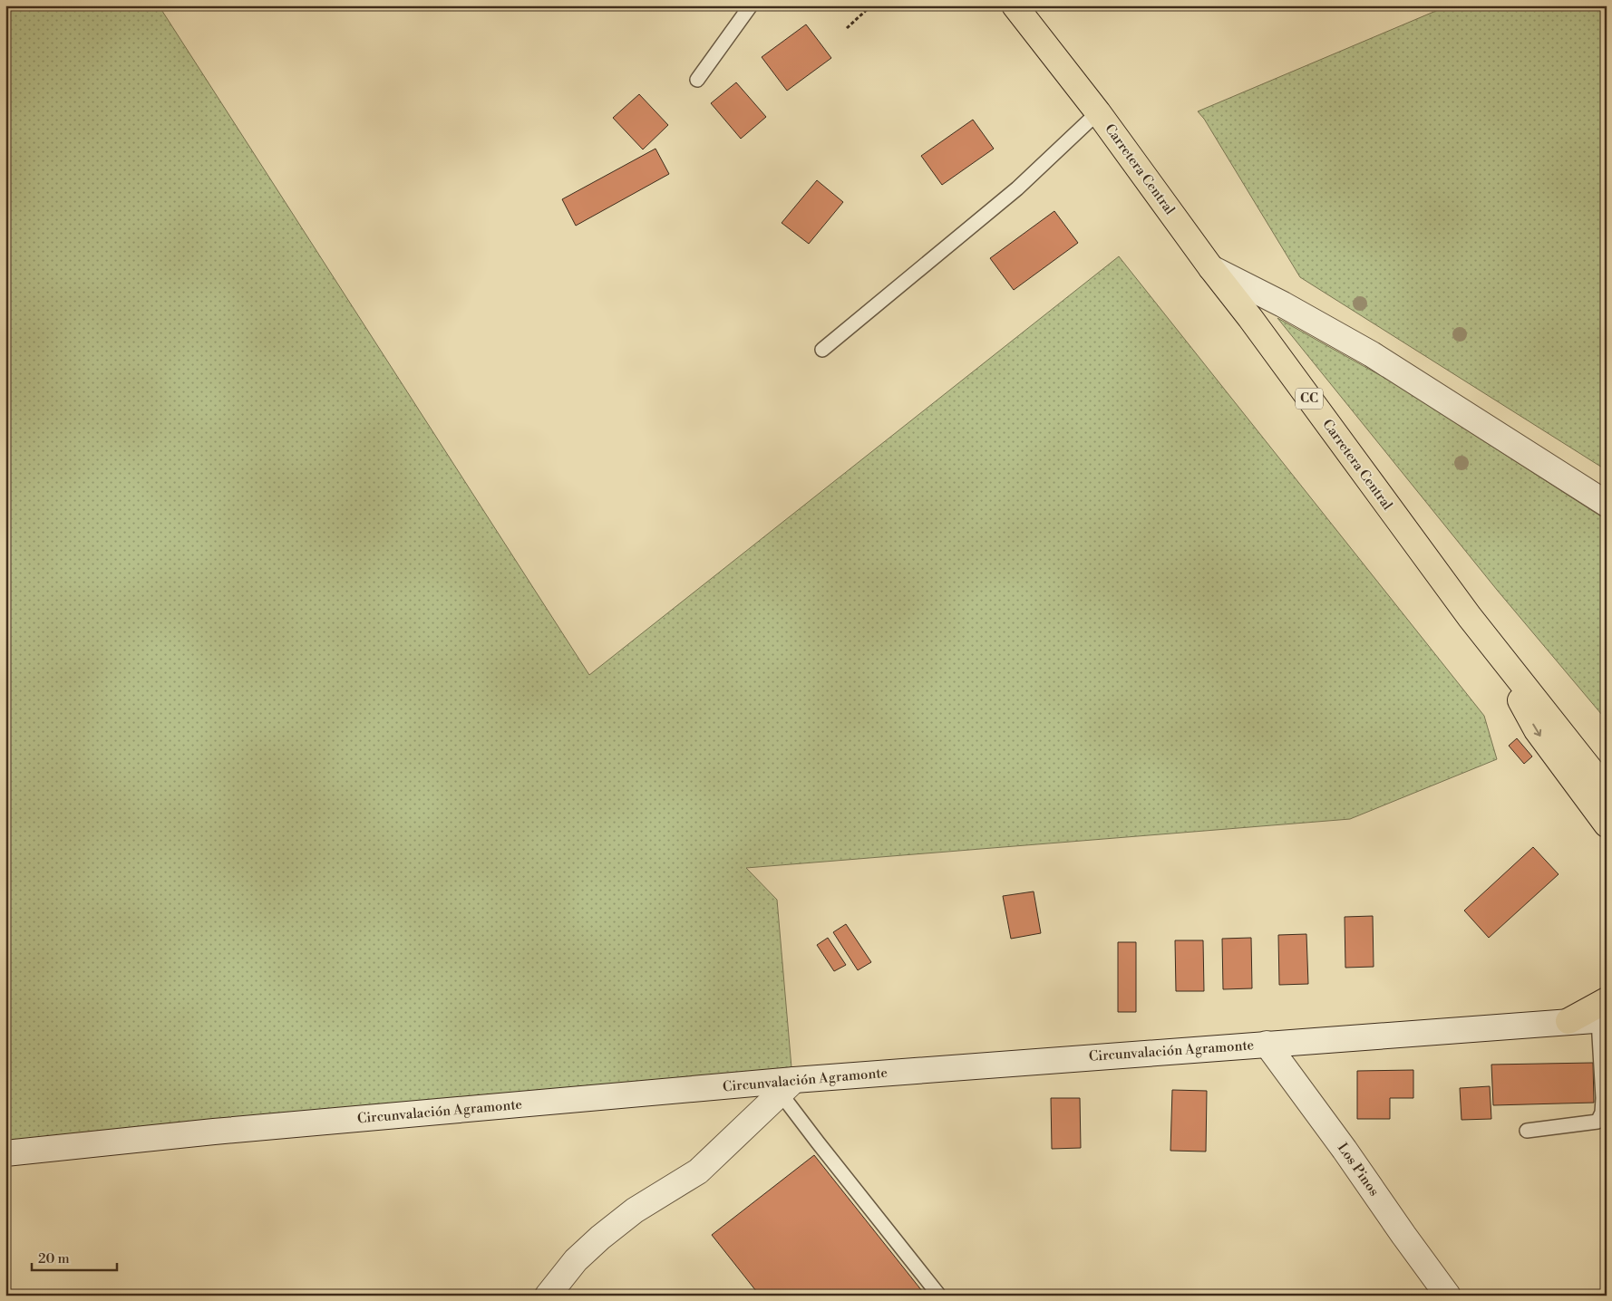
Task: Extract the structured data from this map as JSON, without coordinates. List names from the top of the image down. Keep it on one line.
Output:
{"streets":{"highway":["Carretera Central","CC"],"main road":["Circunvalación Agramonte","Los Pinos"]},"crossings":[["Circunvalación Agramonte","Los Pinos"]],"scale_bar":"20 m"}
